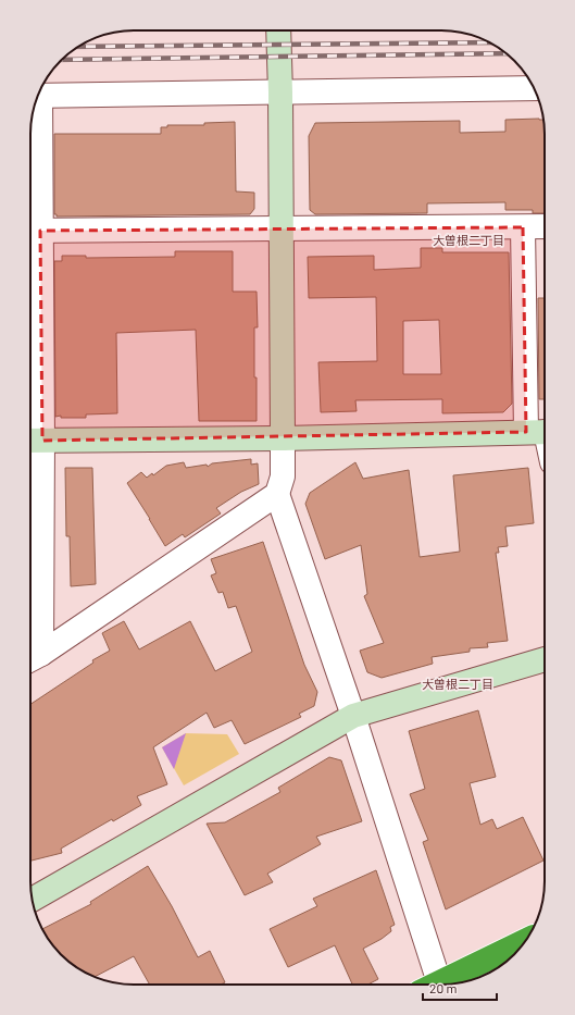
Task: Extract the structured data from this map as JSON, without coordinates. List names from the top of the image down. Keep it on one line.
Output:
{"districts":["大曽根二丁目","大曽根二丁目"],"scale_bar":"20 m"}
